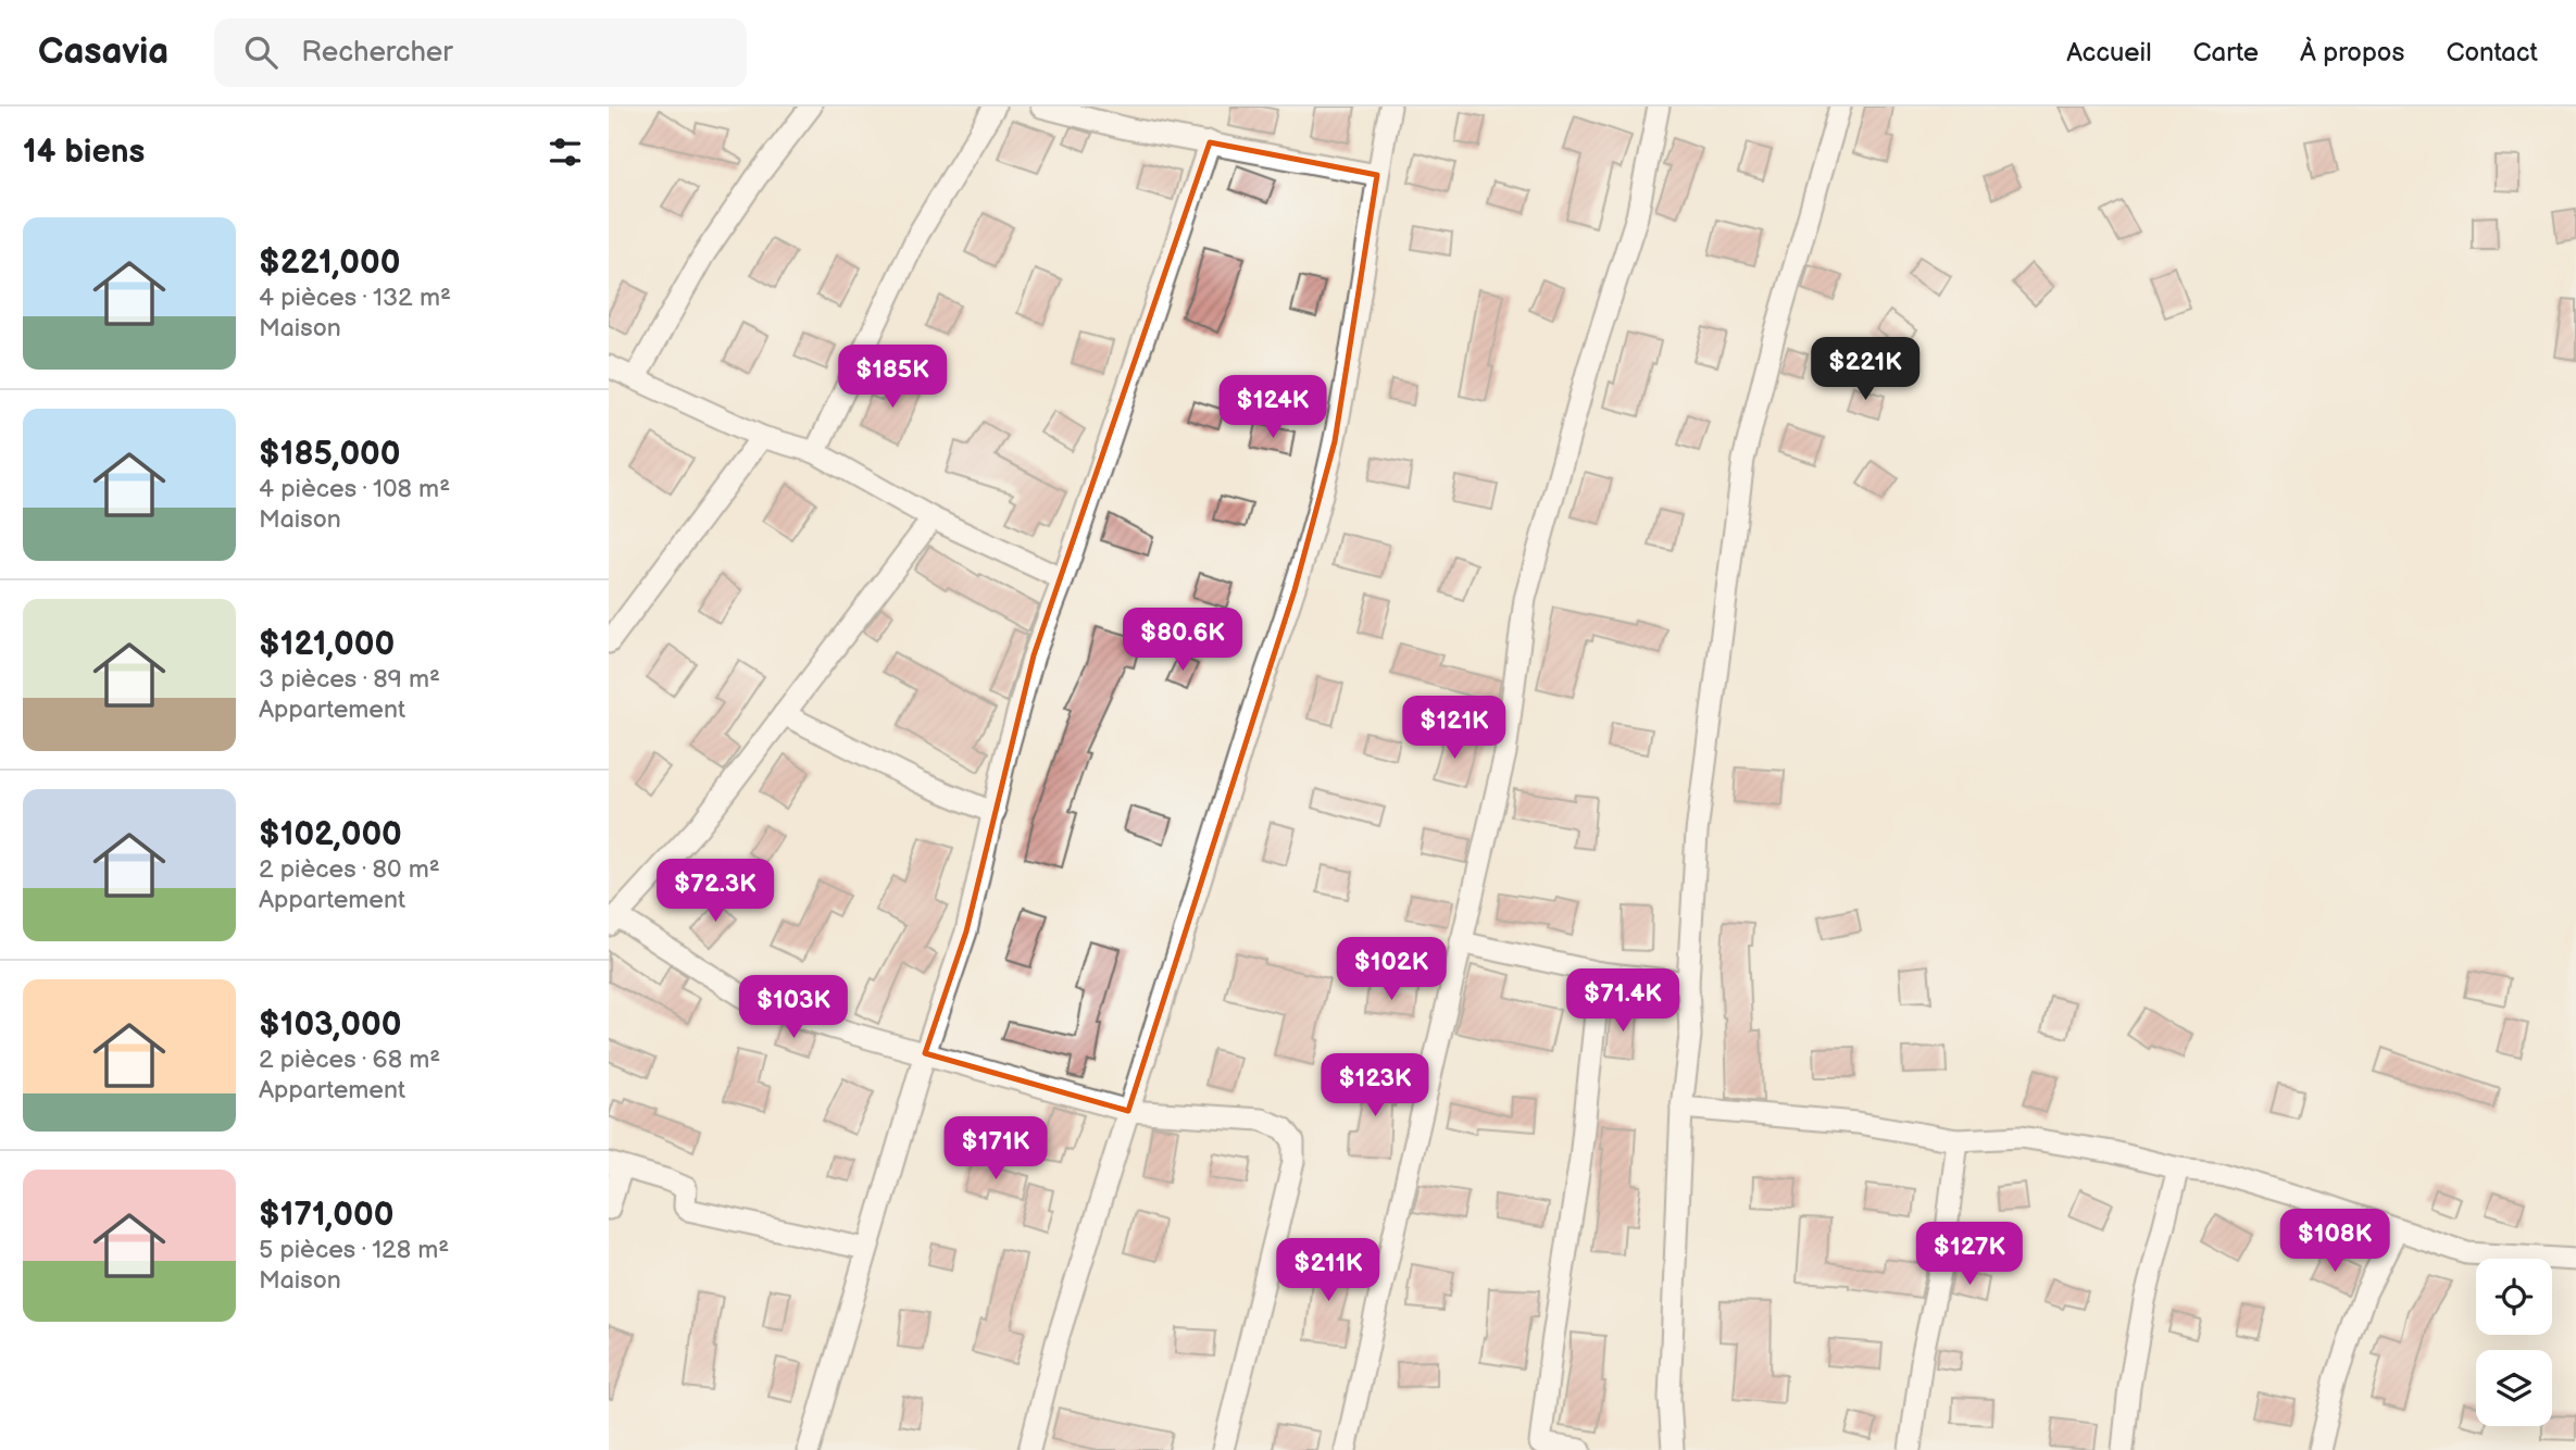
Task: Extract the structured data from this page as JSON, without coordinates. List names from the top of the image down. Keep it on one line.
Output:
{"page":{"header":"Casavia","search":"Rechercher","nav":["Accueil","Carte","À propos","Contact"],"heading":"14 biens","list":[{"name":"$221,000","note":"4 pièces · 132 m² · Maison"},{"name":"$185,000","note":"4 pièces · 108 m² · Maison"},{"name":"$121,000","note":"3 pièces · 89 m² · Appartement"},{"name":"$102,000","note":"2 pièces · 80 m² · Appartement"},{"name":"$103,000","note":"2 pièces · 68 m² · Appartement"},{"name":"$171,000","note":"5 pièces · 128 m² · Maison"}],"price":["$221K","$185K","$124K","$80.6K","$121K","$72.3K","$102K","$71.4K","$103K","$123K","$171K","$108K","$127K","$211K"]}}
